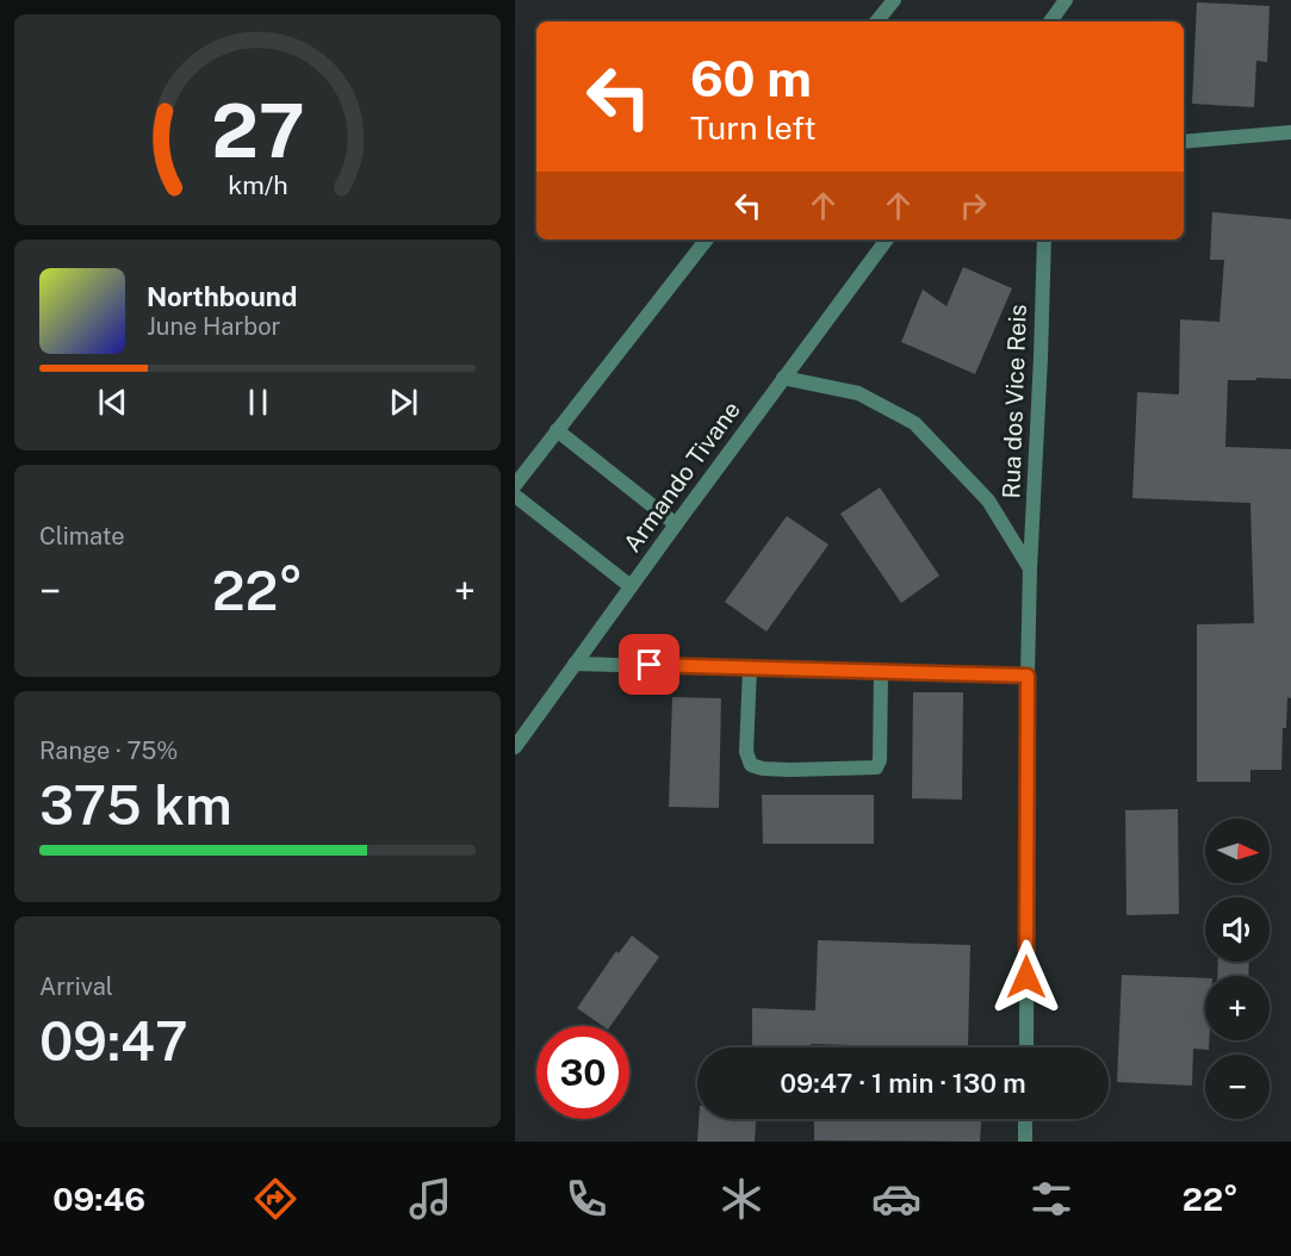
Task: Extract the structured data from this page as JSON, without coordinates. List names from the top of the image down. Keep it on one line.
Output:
{"streets":{"street":["Rua dos Vice Reis","Armando Tivane"]},"north":"right","page":{"turn":["60 m","Turn left"],"song":["Northbound","June Harbor"],"tile":["Climate",["Range · 75%","375 km"],["Arrival","09:47"]],"heat":["−","22°","+"],"map_buttons":["+","−"],"limit":"30","trip":"09:47 · 1 min · 130 m","tabs":["09:46","22°"],"gauge":["27","km/h"]}}
